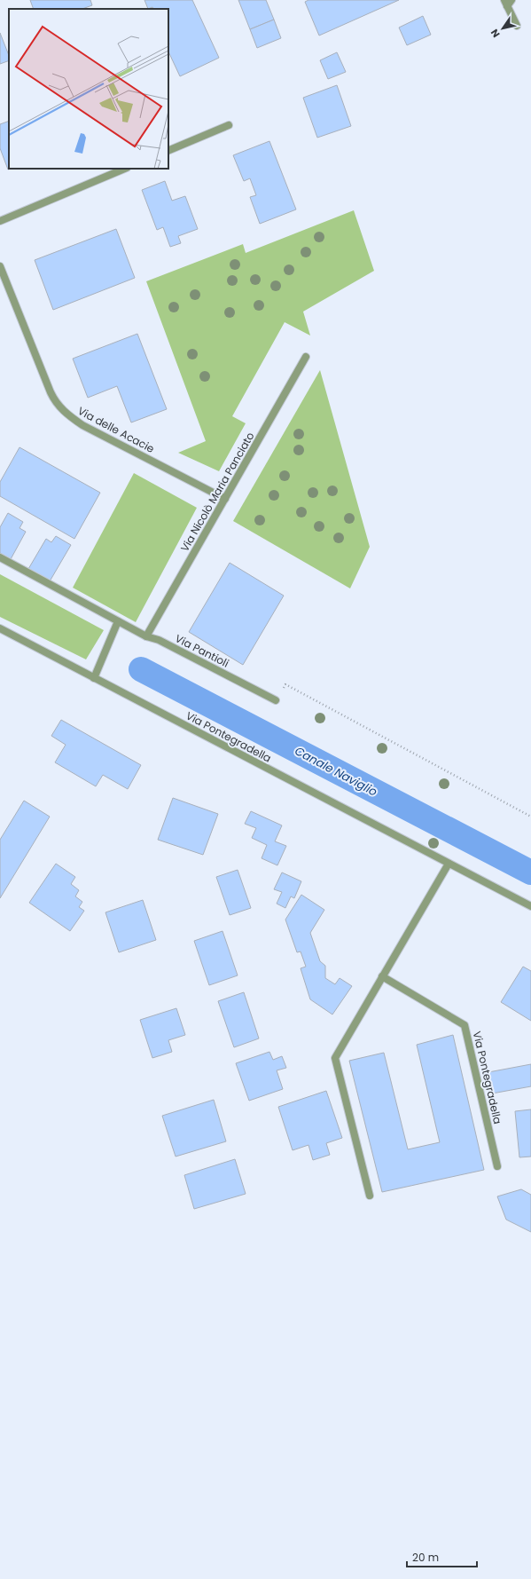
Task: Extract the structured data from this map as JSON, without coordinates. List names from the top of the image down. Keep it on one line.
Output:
{"streets":{"street":["Via delle Acacie","Via Nicolò Maria Panciato","Via Pantioli","Via Pontegradella"]},"crossings":[["Via delle Acacie","Via Nicolò Maria Panciato"],["Via Nicolò Maria Panciato","Via Pantioli"]],"water":["Canale Naviglio"],"scale_bar":"20 m","north":"bottom left"}
